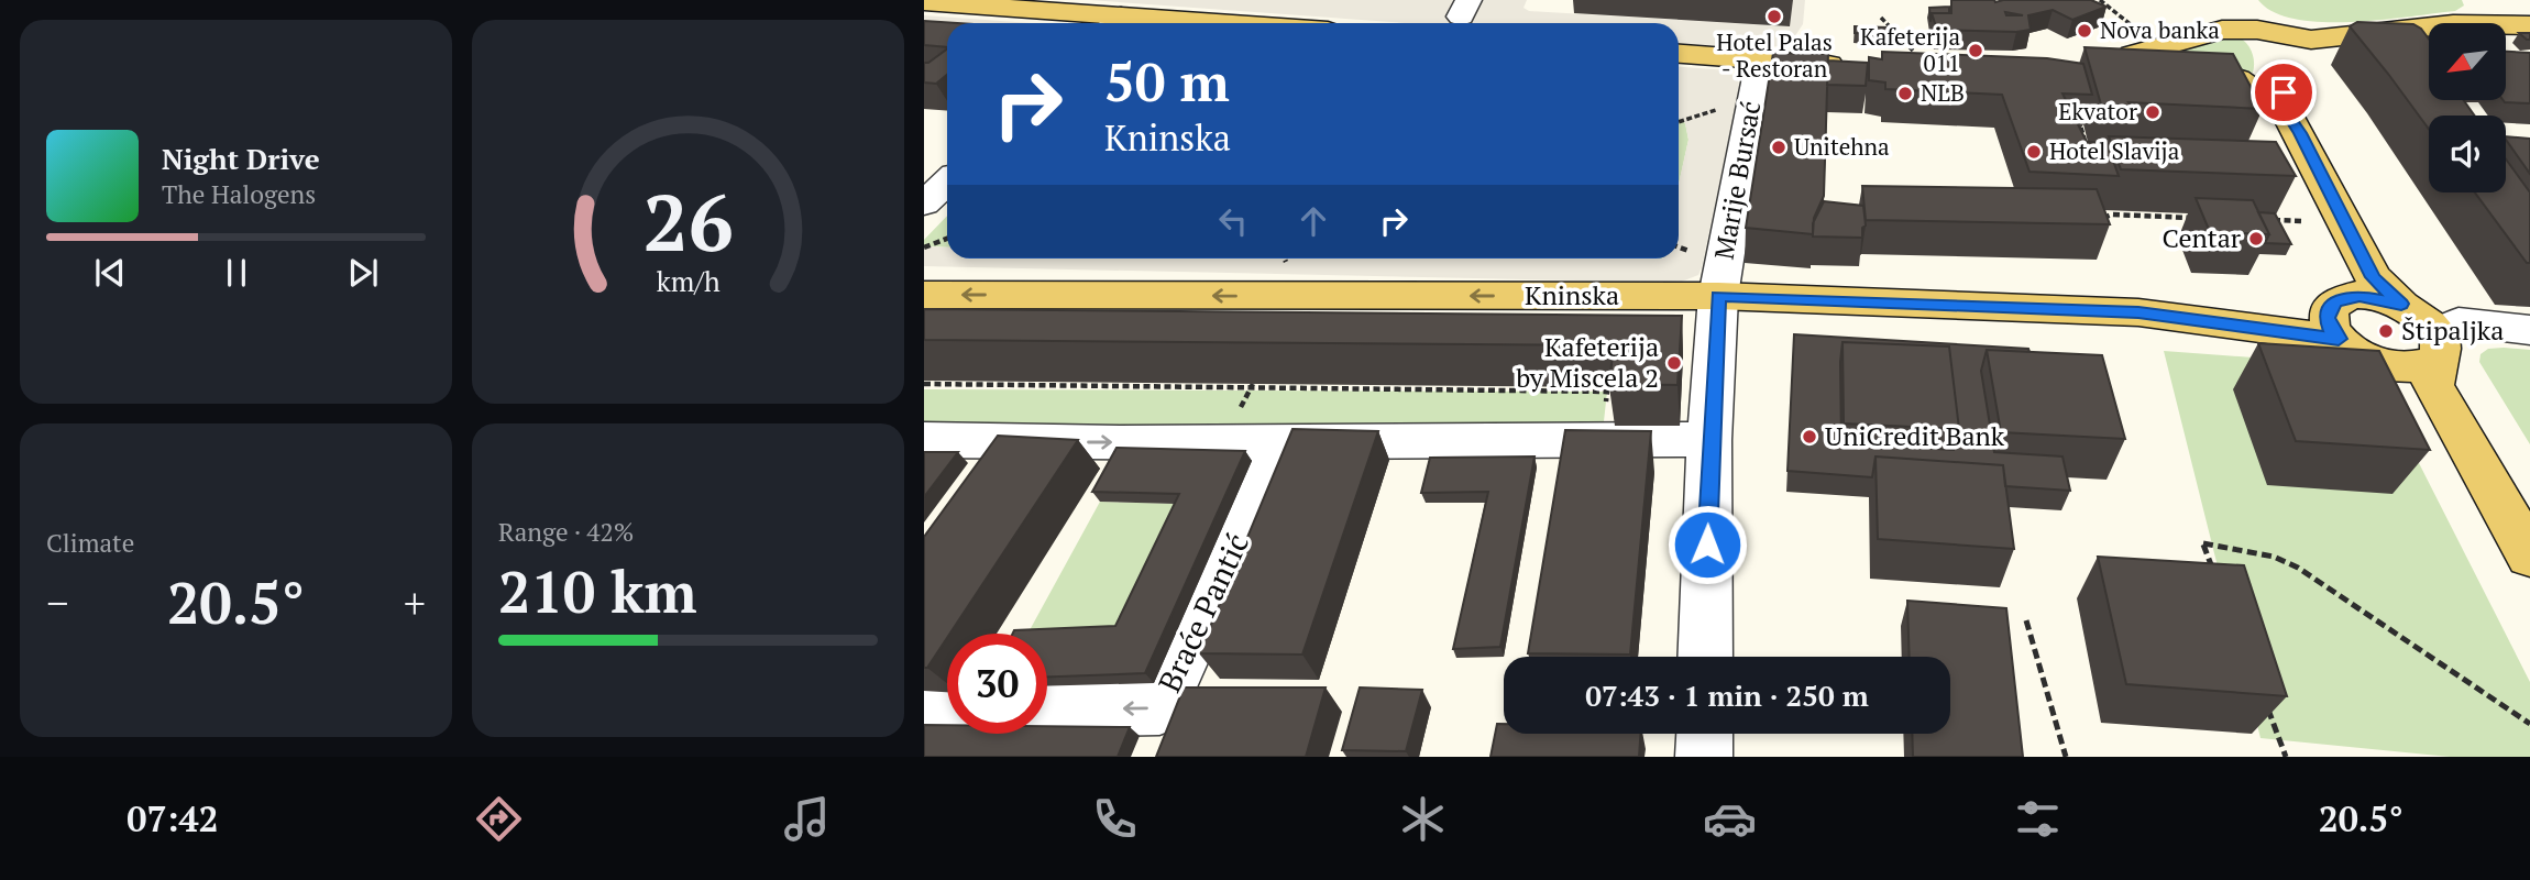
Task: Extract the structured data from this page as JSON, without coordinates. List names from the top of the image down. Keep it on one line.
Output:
{"streets":{"main road":["Kninska"],"street":["Marije Bursać","Braće Pantić"]},"crossings":[["Marije Bursać","Kninska"]],"one_way":["Kninska","Braće Pantić"],"places":["Hotel Palas - Restoran","Nova banka","Kafeterija 011","NLB","Ekvator","Unitehna","Hotel Slavija","Centar","Štipaljka","Kafeterija by Miscela 2","UniCredit Bank"],"north":"bottom left","page":{"turn":["50 m","Kninska"],"song":["Night Drive","The Halogens"],"tile":["Climate",["Range · 42%","210 km"]],"heat":["−","20.5°","+"],"limit":"30","trip":"07:43 · 1 min · 250 m","tabs":["07:42","20.5°"],"gauge":["26","km/h"]}}
